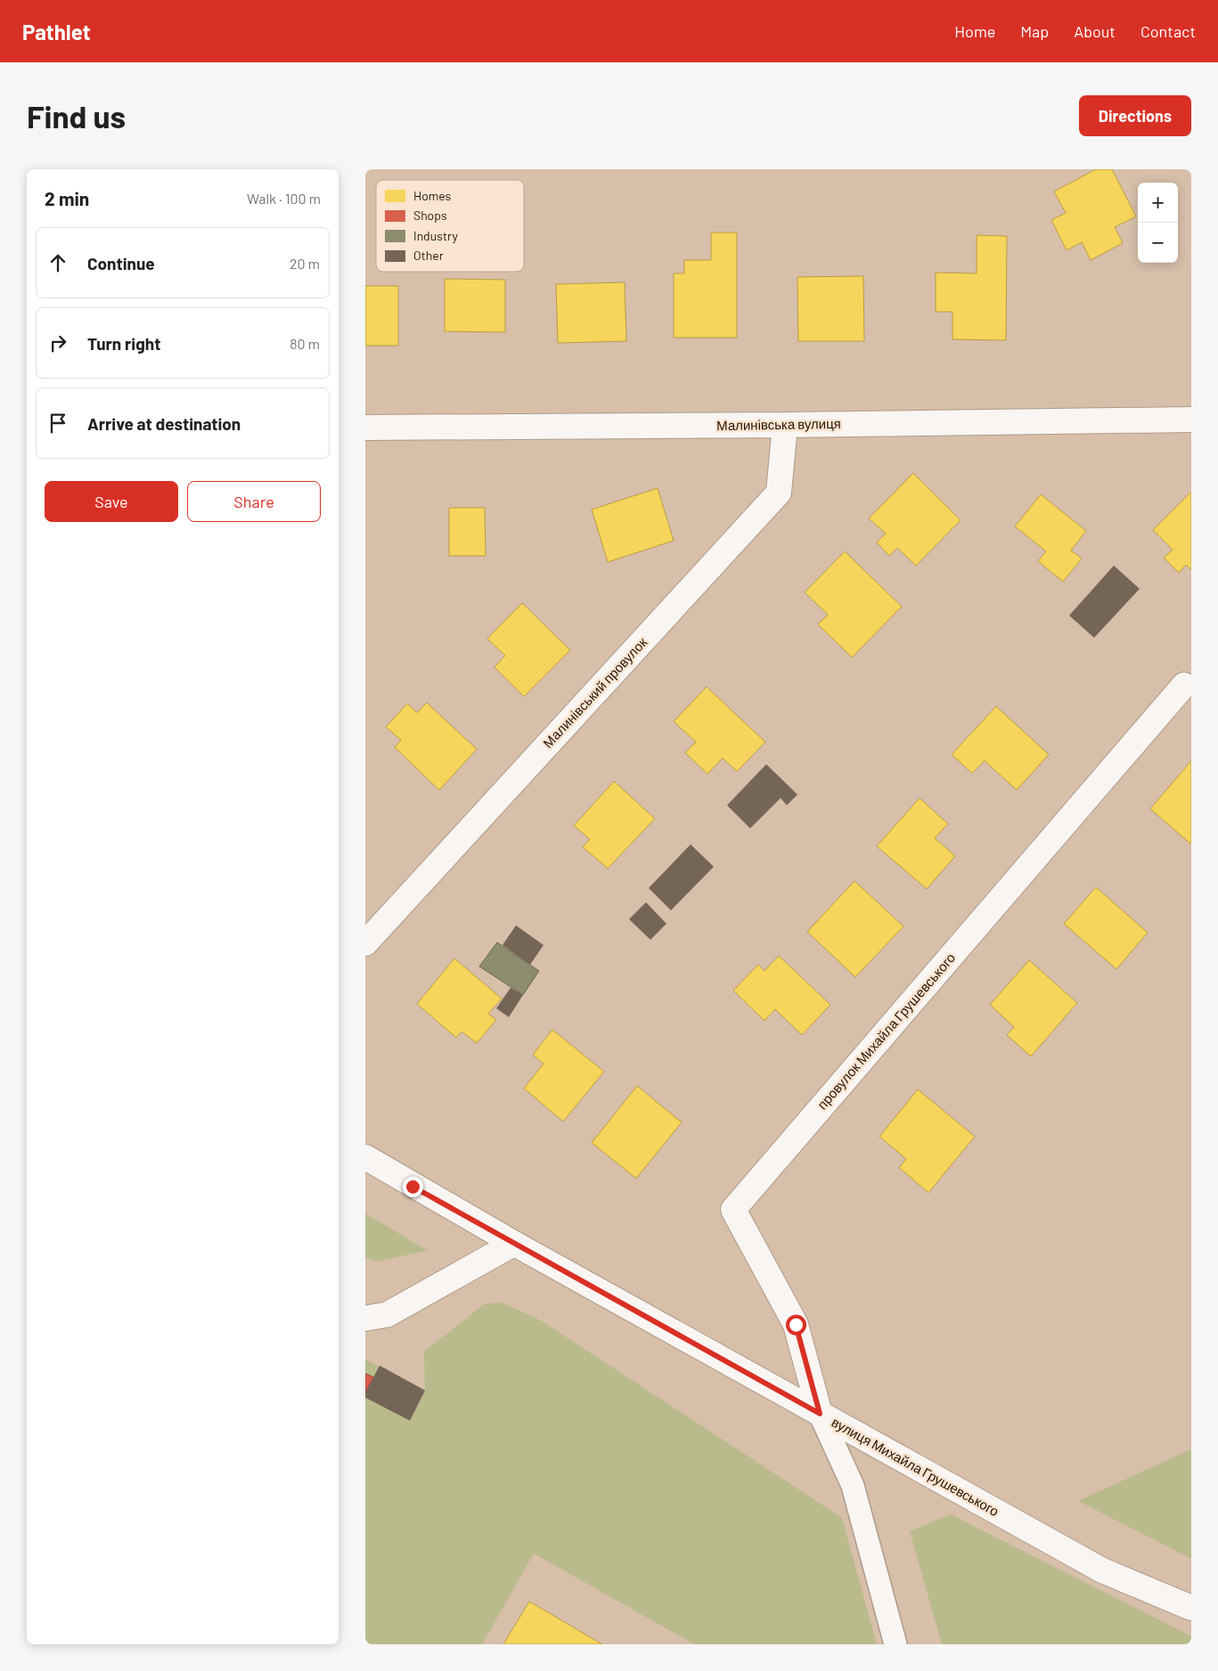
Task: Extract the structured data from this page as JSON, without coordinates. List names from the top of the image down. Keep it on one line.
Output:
{"streets":{"street":["Малинівська вулиця","Малинівський провулок","провулок Михайла Грушевського","вулиця Михайла Грушевського"]},"crossings":[["Малинівська вулиця","Малинівський провулок"],["провулок Михайла Грушевського","вулиця Михайла Грушевського"]],"legend":["Homes","Shops","Industry","Other"],"page":{"header":"Pathlet","nav":["Home","Map","About","Contact"],"buttons":["Directions",["Save","Share"]],"title":"Find us","heading":["2 min","Walk · 100 m"],"map_buttons":["+","−"],"list":[["Continue","20 m"],["Turn right","80 m"],"Arrive at destination"]}}
